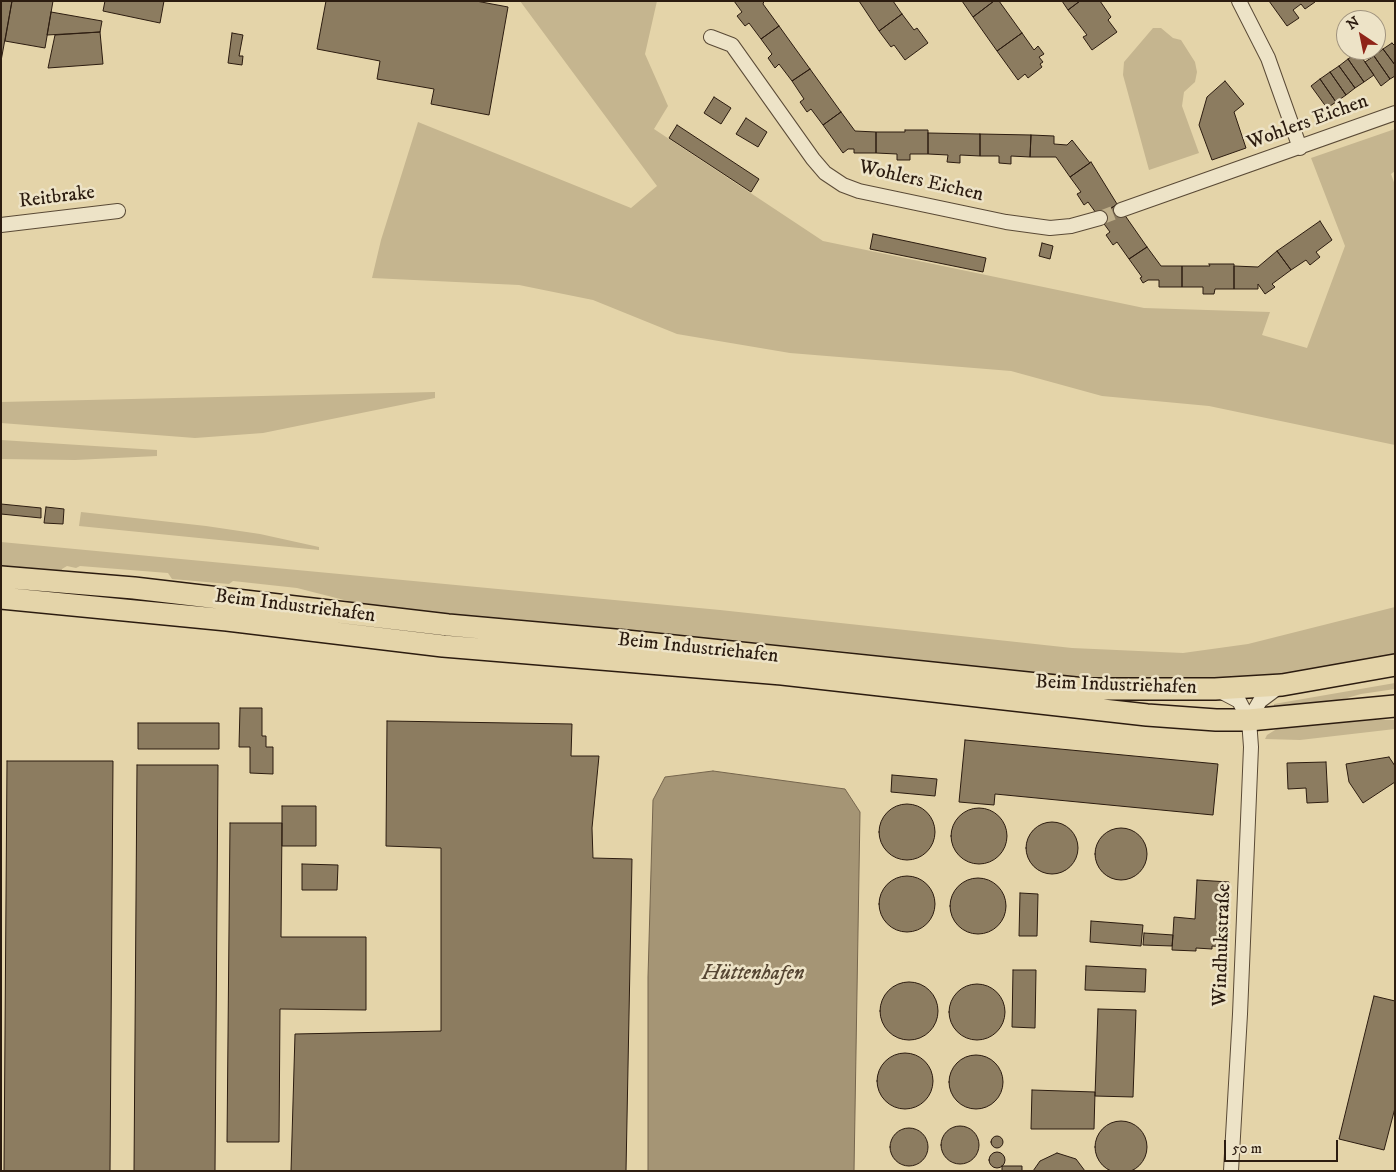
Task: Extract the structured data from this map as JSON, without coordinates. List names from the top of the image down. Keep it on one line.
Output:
{"streets":{"main road":["Beim Industriehafen"],"street":["Wohlers Eichen","Reitbrake","Windhukstraße"]},"crossings":[["Beim Industriehafen","Windhukstraße"]],"water":["Hüttenhafen"],"scale_bar":"50 m","north":"top left"}
